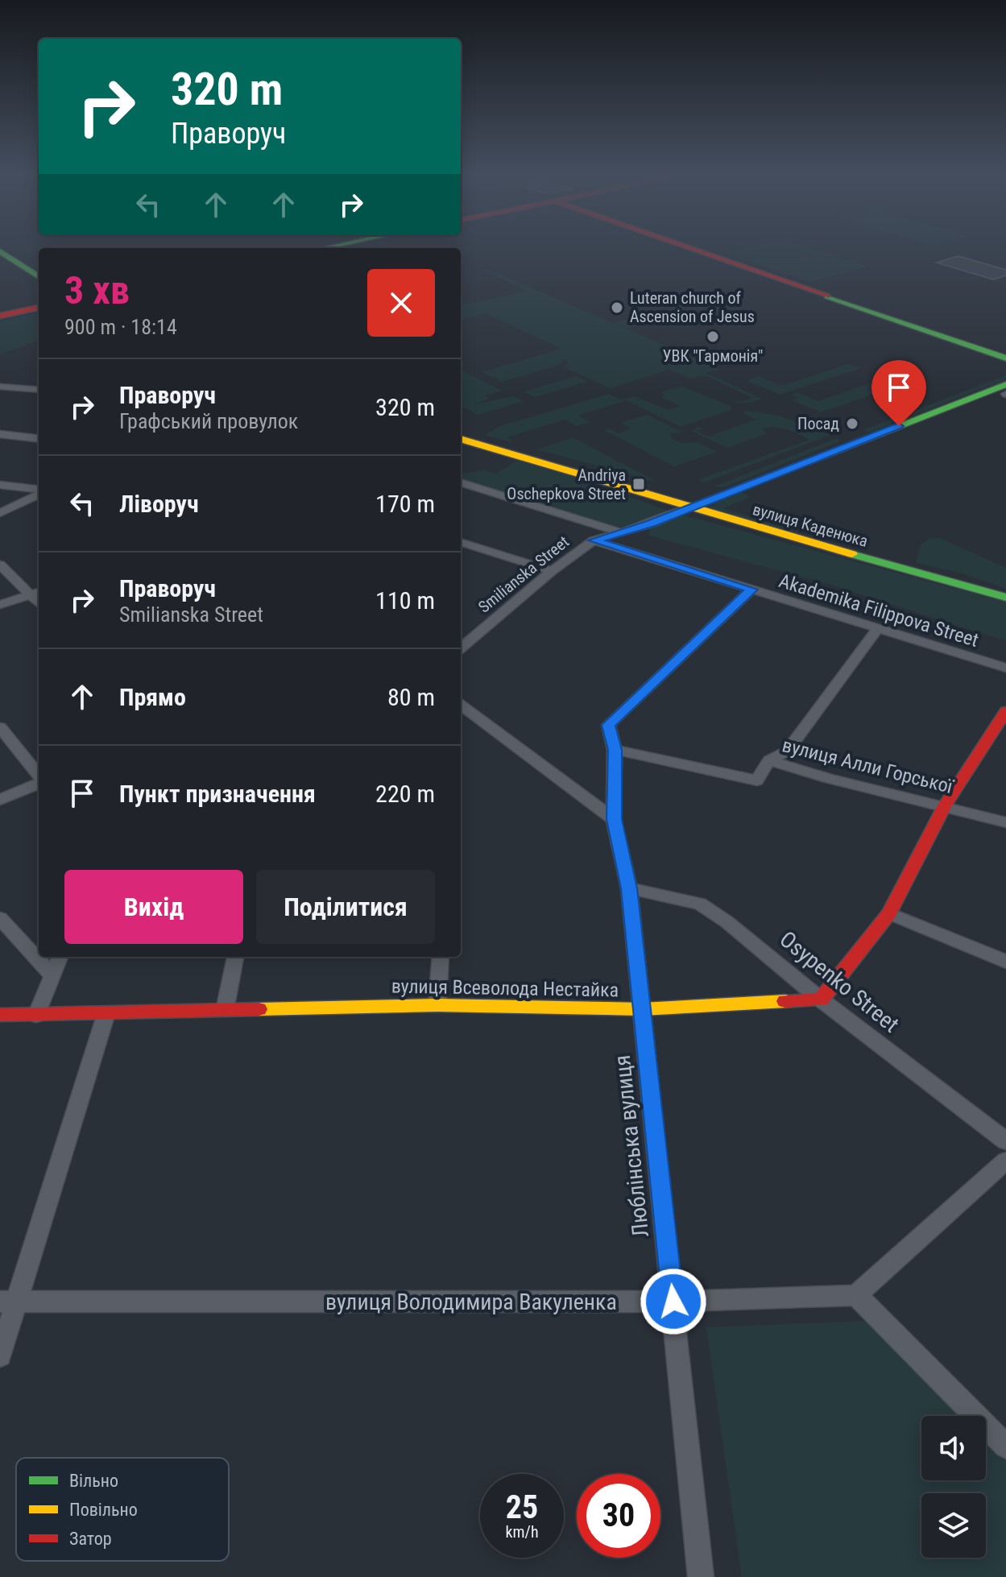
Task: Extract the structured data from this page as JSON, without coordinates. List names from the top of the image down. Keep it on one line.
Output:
{"streets":{"street":["вулиця Каденюка","Smilianska Street","Akademika Filippova Street","вулиця Алли Горської","Osypenko Street","вулиця Всеволода Нестайка","Люблінська вулиця","вулиця Володимира Вакуленка"]},"crossings":[["вулиця Каденюка","Smilianska Street"],["Smilianska Street","Akademika Filippova Street"],["Akademika Filippova Street","Люблінська вулиця"],["вулиця Алли Горської","Люблінська вулиця"],["Osypenko Street","вулиця Всеволода Нестайка"],["Osypenko Street","Люблінська вулиця"],["вулиця Всеволода Нестайка","Люблінська вулиця"],["Люблінська вулиця","вулиця Володимира Вакуленка"]],"places":{"other":["Luteran church of Ascension of Jesus","УВК \"Гармонія\"","Посад"],"transit":["Andriya Oschepkova Street"]},"legend":["Вільно","Повільно","Затор"],"page":{"turn":["320 m","Праворуч"],"heading":["3 хв","900 m · 18:14"],"list":[{"name":"Праворуч","note":"Графський провулок","value":"320 m"},{"name":"Ліворуч","value":"170 m"},{"name":"Праворуч","note":"Smilianska Street","value":"110 m"},{"name":"Прямо","value":"80 m"},{"name":"Пункт призначення","value":"220 m"}],"buttons":["Вихід","Поділитися"],"speed":"25 km/h","limit":"30"}}
